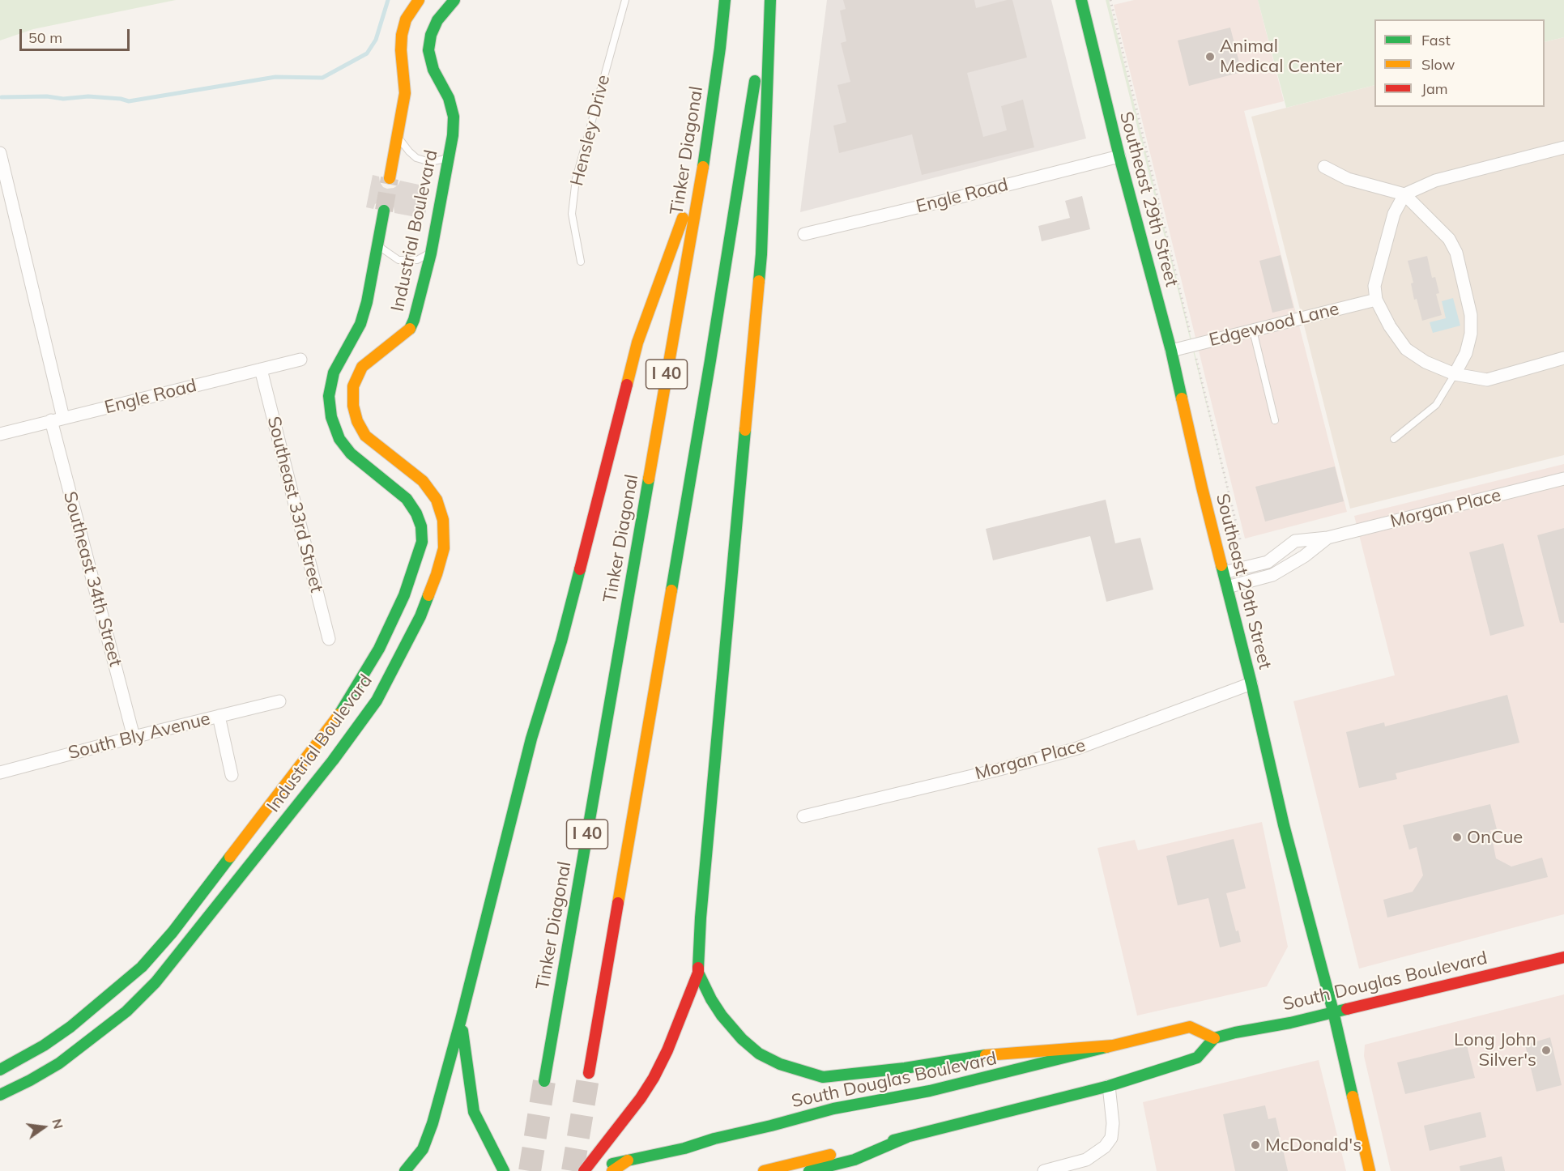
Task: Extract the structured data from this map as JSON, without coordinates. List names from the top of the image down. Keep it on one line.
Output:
{"streets":{"main road":["Tinker Diagonal","Southeast 29th Street","Industrial Boulevard","I 40","South Douglas Boulevard"],"street":["Engle Road","Edgewood Lane","Southeast 33rd Street","Morgan Place","Southeast 34th Street","South Bly Avenue"],"lane":["Hensley Drive"]},"crossings":[["Engle Road","Southeast 29th Street"],["Engle Road","Southeast 33rd Street"],["Engle Road","Southeast 34th Street"],["Southeast 29th Street","Edgewood Lane"],["Southeast 29th Street","Morgan Place"],["Southeast 29th Street","South Douglas Boulevard"],["Southeast 34th Street","South Bly Avenue"]],"places":["Animal Medical Center","OnCue","Long John Silver's","McDonald's"],"legend":["Fast","Slow","Jam"],"scale_bar":"50 m","north":"right"}
